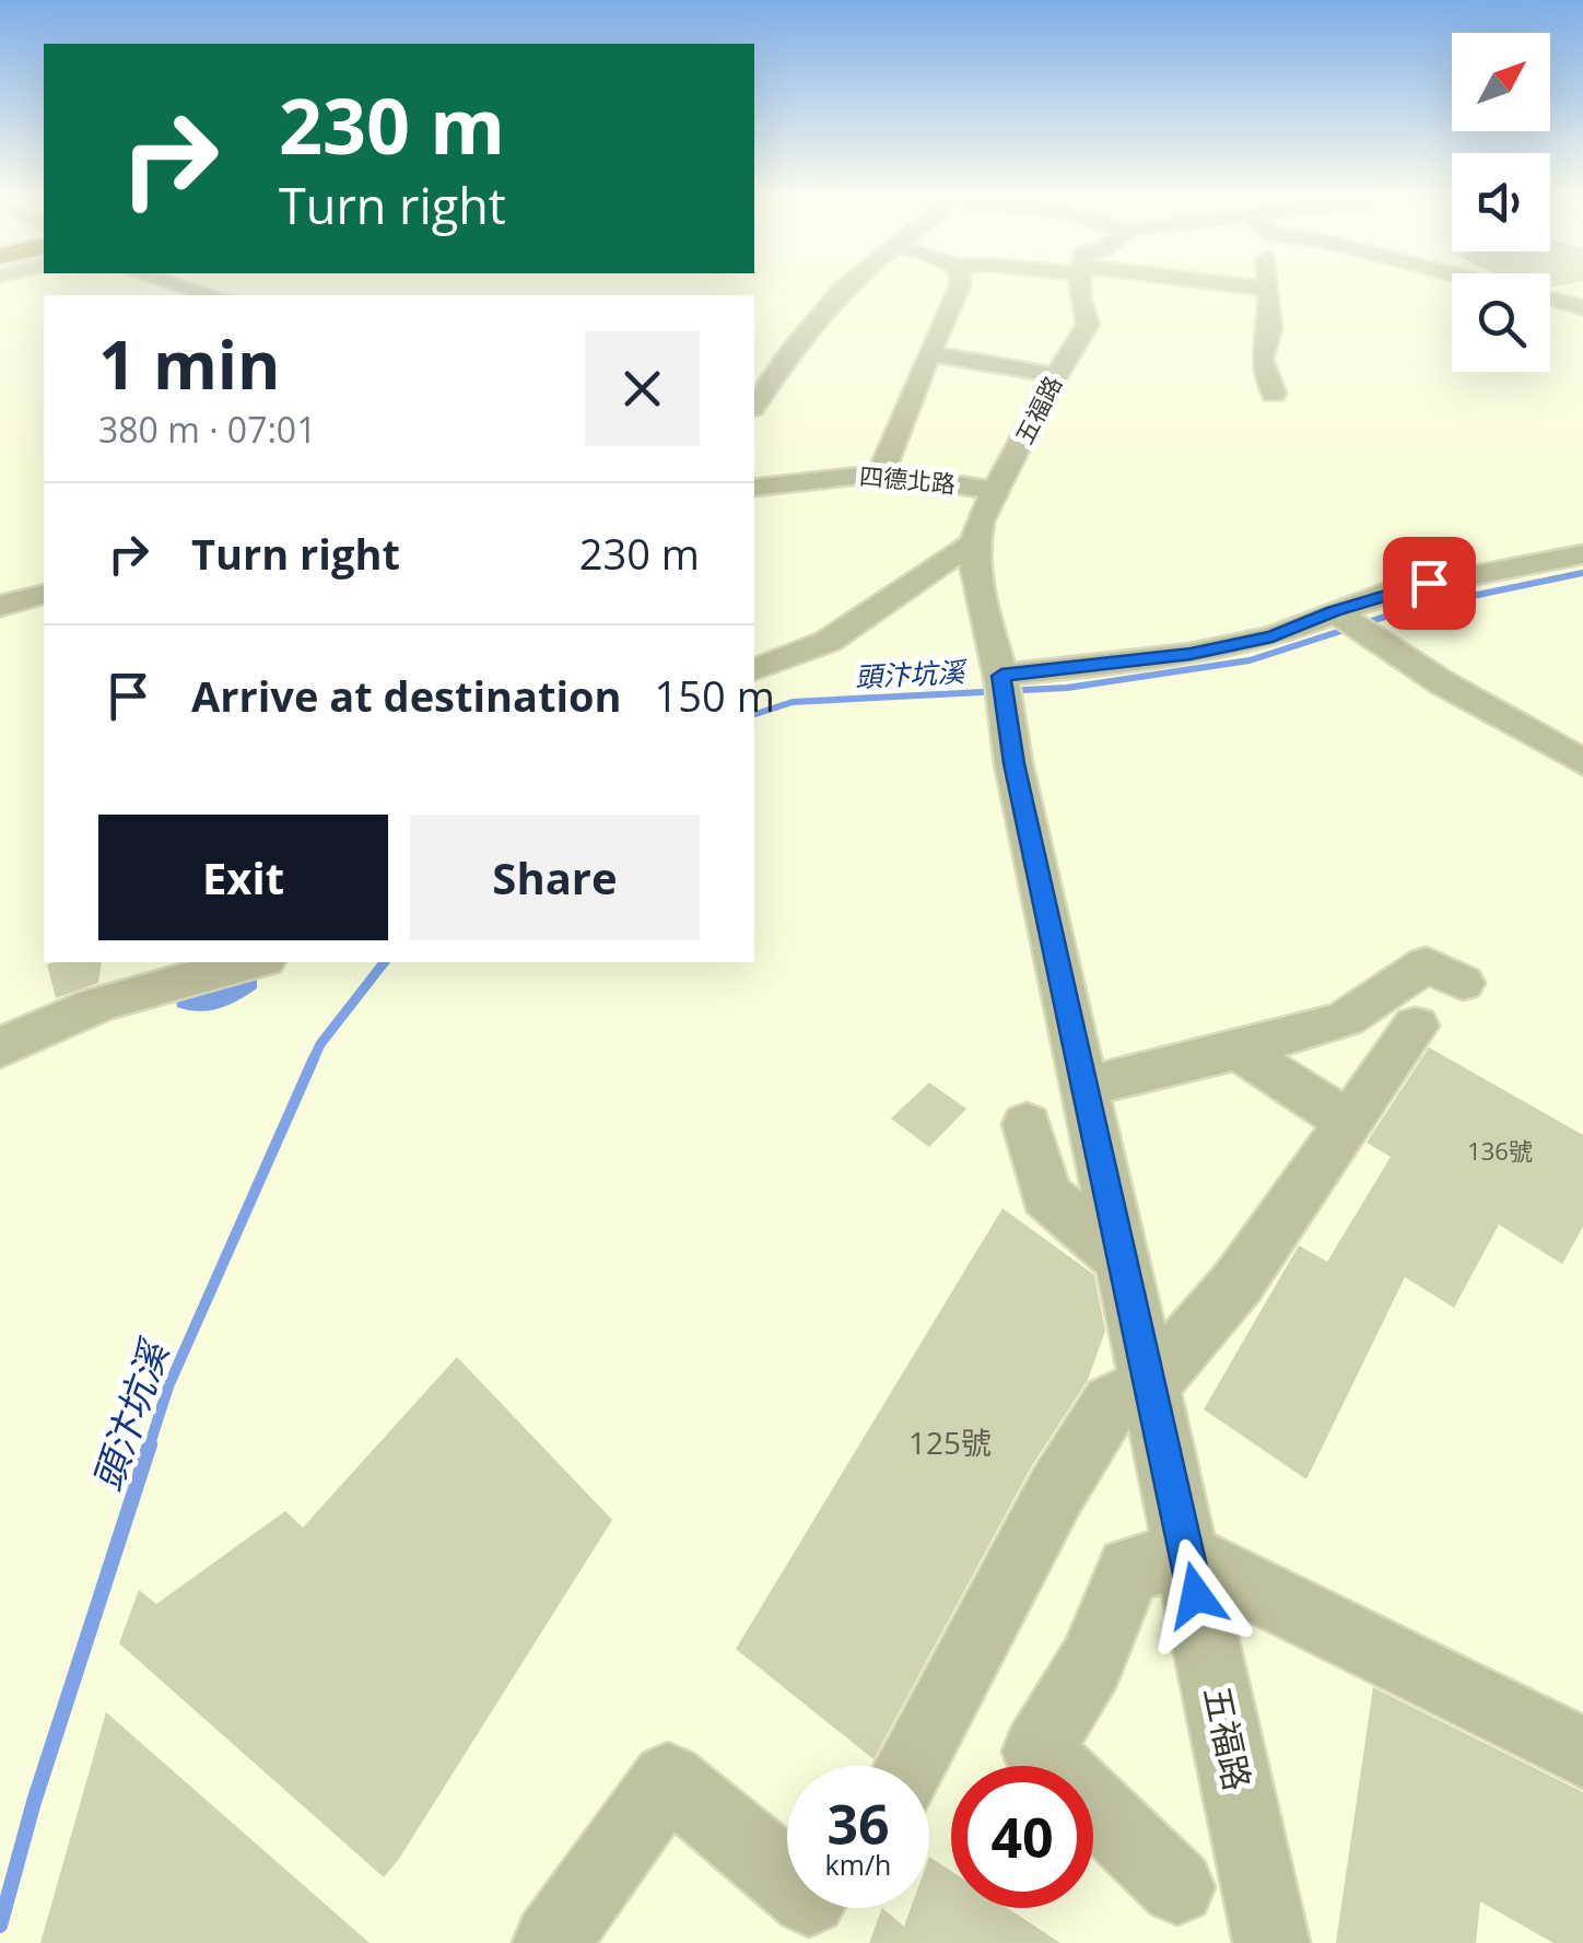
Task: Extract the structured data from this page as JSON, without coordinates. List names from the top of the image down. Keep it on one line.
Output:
{"streets":{"street":["五福路","四德北路"]},"crossings":[["五福路","四德北路"]],"water":["頭汴坑溪"],"house_numbers":["136號","125號"],"north":"top right","page":{"turn":["230 m","Turn right"],"heading":["1 min","380 m · 07:01"],"list":[{"name":"Turn right","value":"230 m"},{"name":"Arrive at destination","value":"150 m"}],"buttons":["Exit","Share"],"speed":"36 km/h","limit":"40"}}
